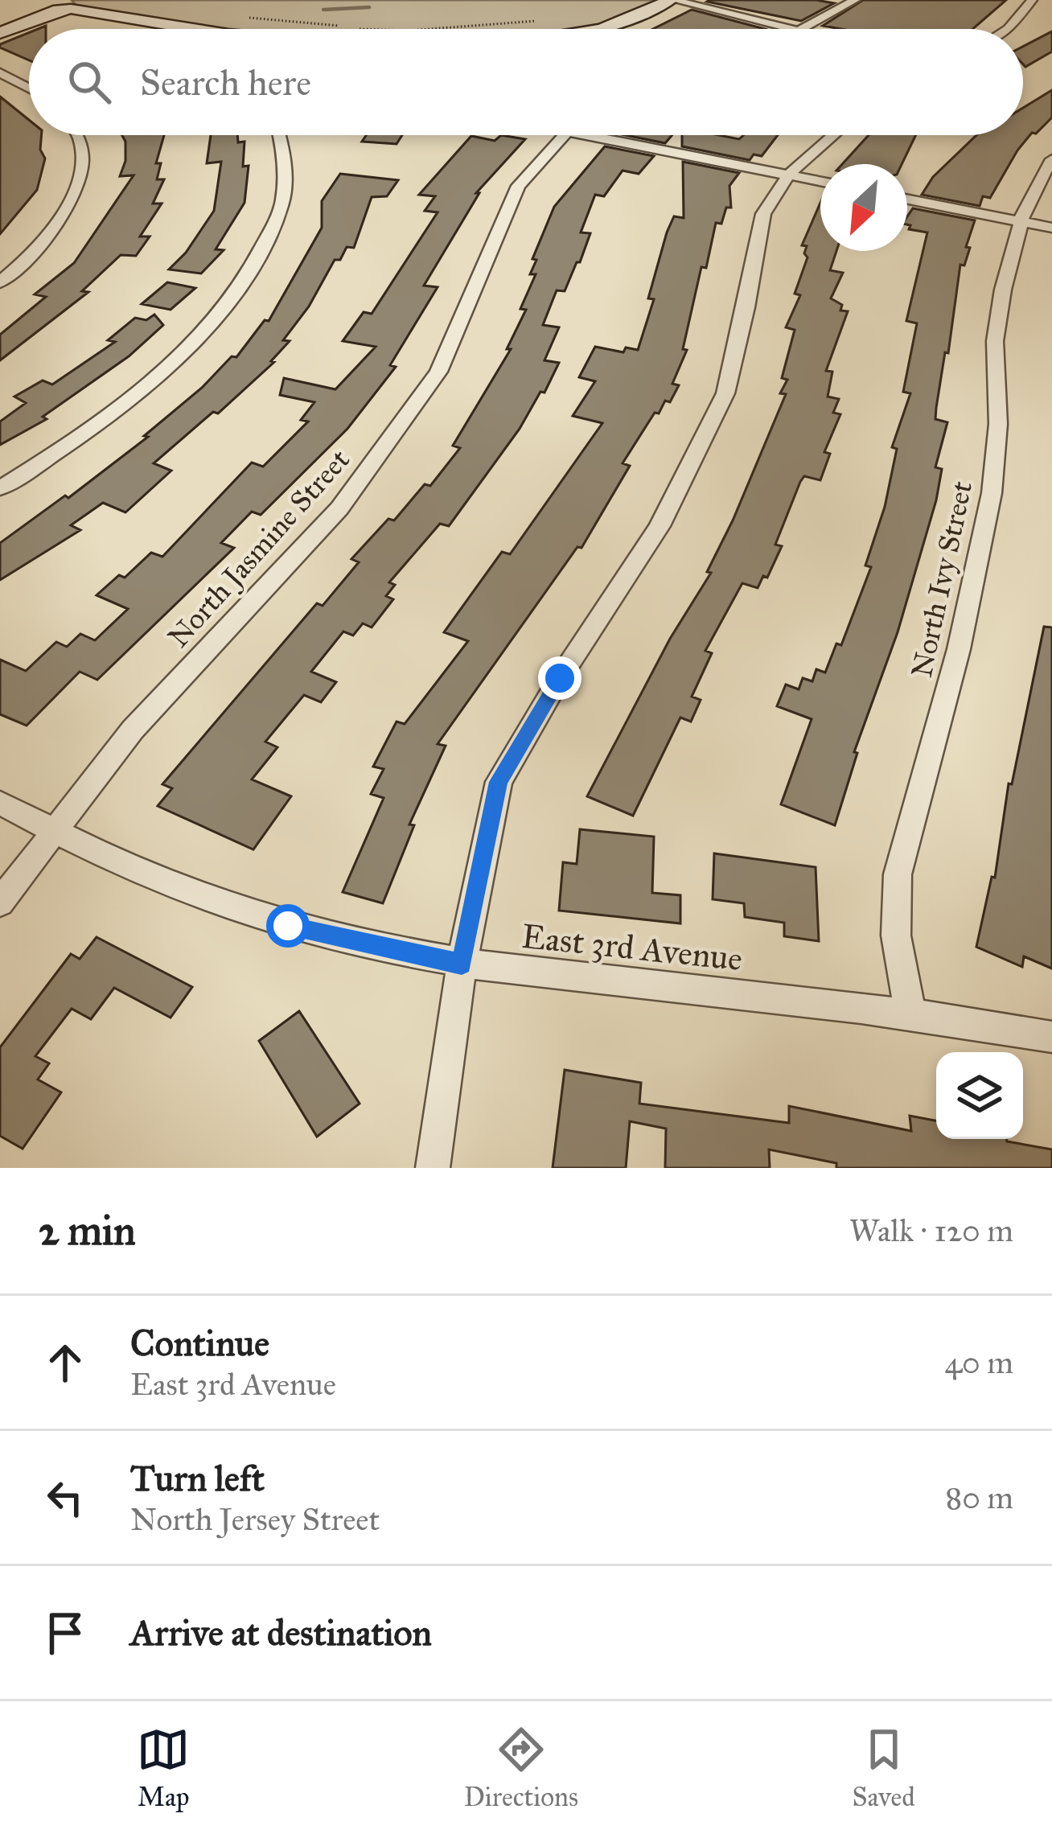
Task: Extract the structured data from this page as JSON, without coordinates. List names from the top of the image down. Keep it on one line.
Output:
{"streets":{"street":["North Jasmine Street","North Ivy Street","East 3rd Avenue"]},"crossings":[["North Jasmine Street","East 3rd Avenue"],["North Ivy Street","East 3rd Avenue"]],"north":"bottom left","page":{"search":"Search here","heading":["2 min","Walk · 120 m"],"list":[["Continue","East 3rd Avenue","40 m"],["Turn left","North Jersey Street","80 m"],"Arrive at destination"],"nav":["Map","Directions","Saved"]}}
